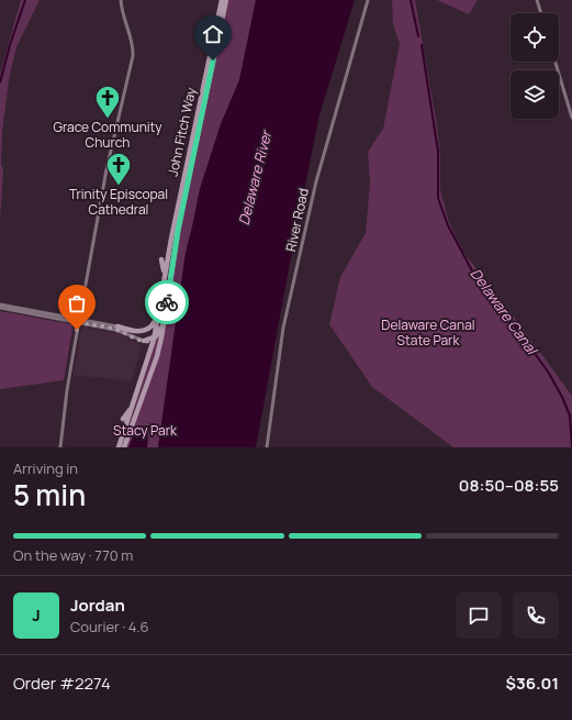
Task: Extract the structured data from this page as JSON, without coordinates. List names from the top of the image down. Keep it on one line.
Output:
{"streets":{"highway":["John Fitch Way"],"main road":["River Road"]},"water":["Delaware River","Delaware Canal"],"parks":["Delaware Canal State Park","Stacy Park"],"places":{"church":["Grace Community Church","Trinity Episcopal Cathedral"]},"page":{"heading":["5 min","Arriving in","08:50–08:55"],"panel":["Jordan","Courier · 4.6","Order #2274","$36.01"],"bar":"On the way · 770 m","round":"J"}}
